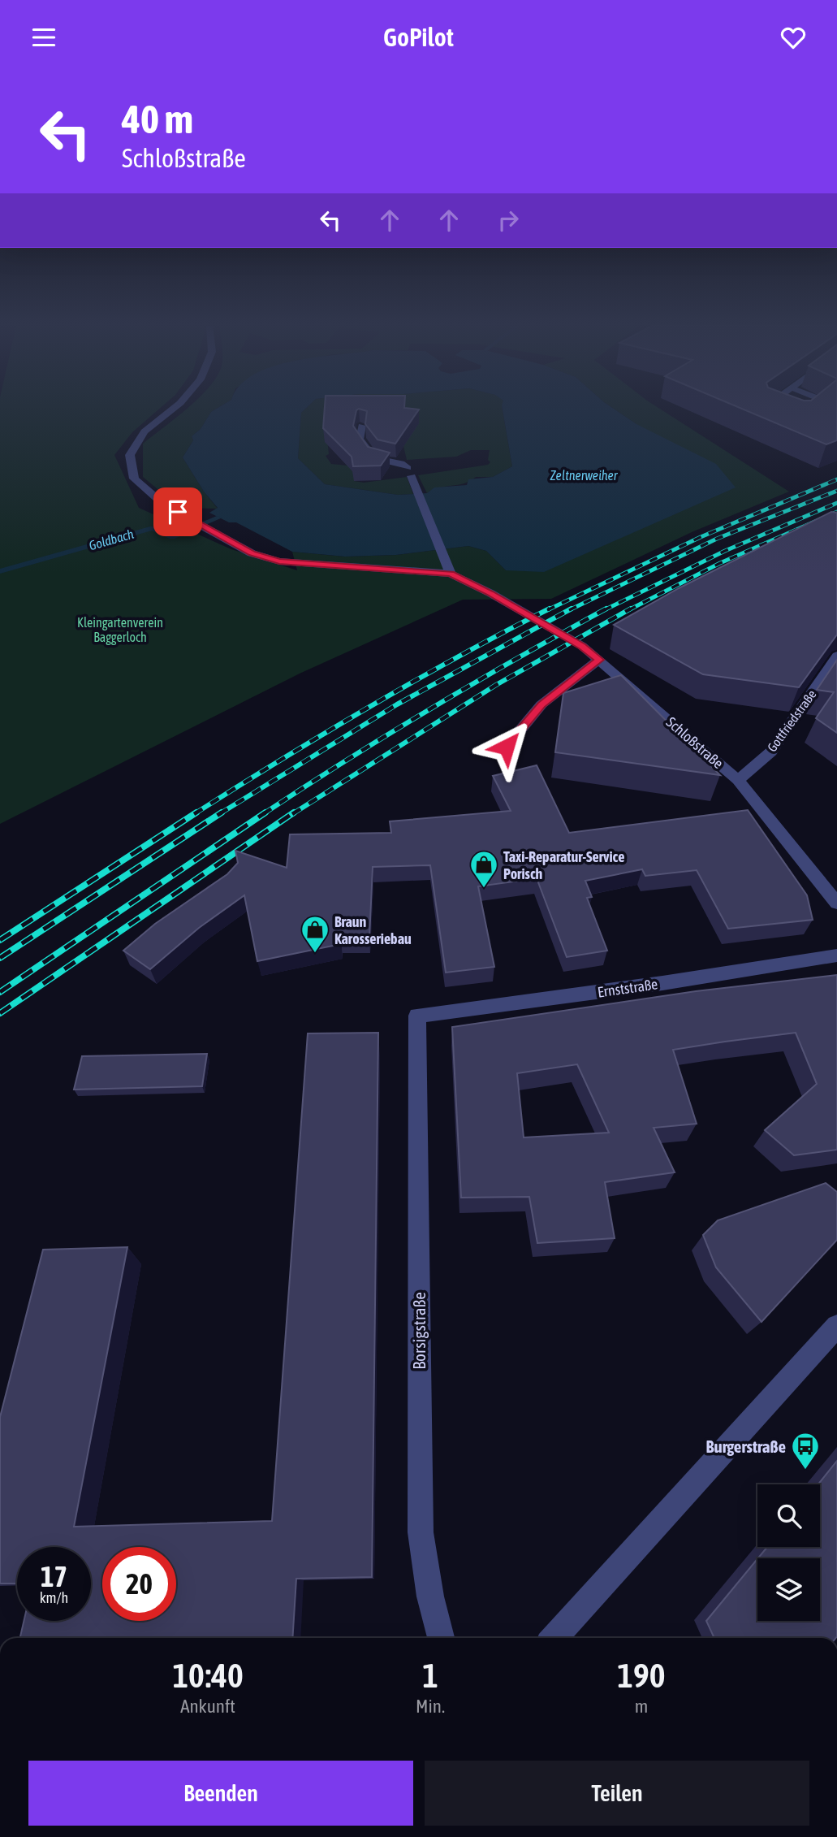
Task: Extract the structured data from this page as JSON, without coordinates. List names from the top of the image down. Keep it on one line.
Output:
{"streets":{"street":["Gottfriedstraße","Schloßstraße","Ernststraße","Borsigstraße"]},"crossings":[["Gottfriedstraße","Schloßstraße"],["Ernststraße","Borsigstraße"]],"water":["Zeltnerweiher","Goldbach"],"parks":["Kleingartenverein Baggerloch"],"places":{"shop":["Taxi-Reparatur-Service Porisch","Braun Karosseriebau"],"bus stop":["Burgerstraße"]},"page":{"header":"GoPilot","turn":["40 m","Schloßstraße"],"speed":"17 km/h","limit":"20","eta":["10:40","Ankunft","1","Min.","190","m"],"buttons":["Beenden","Teilen"]}}
